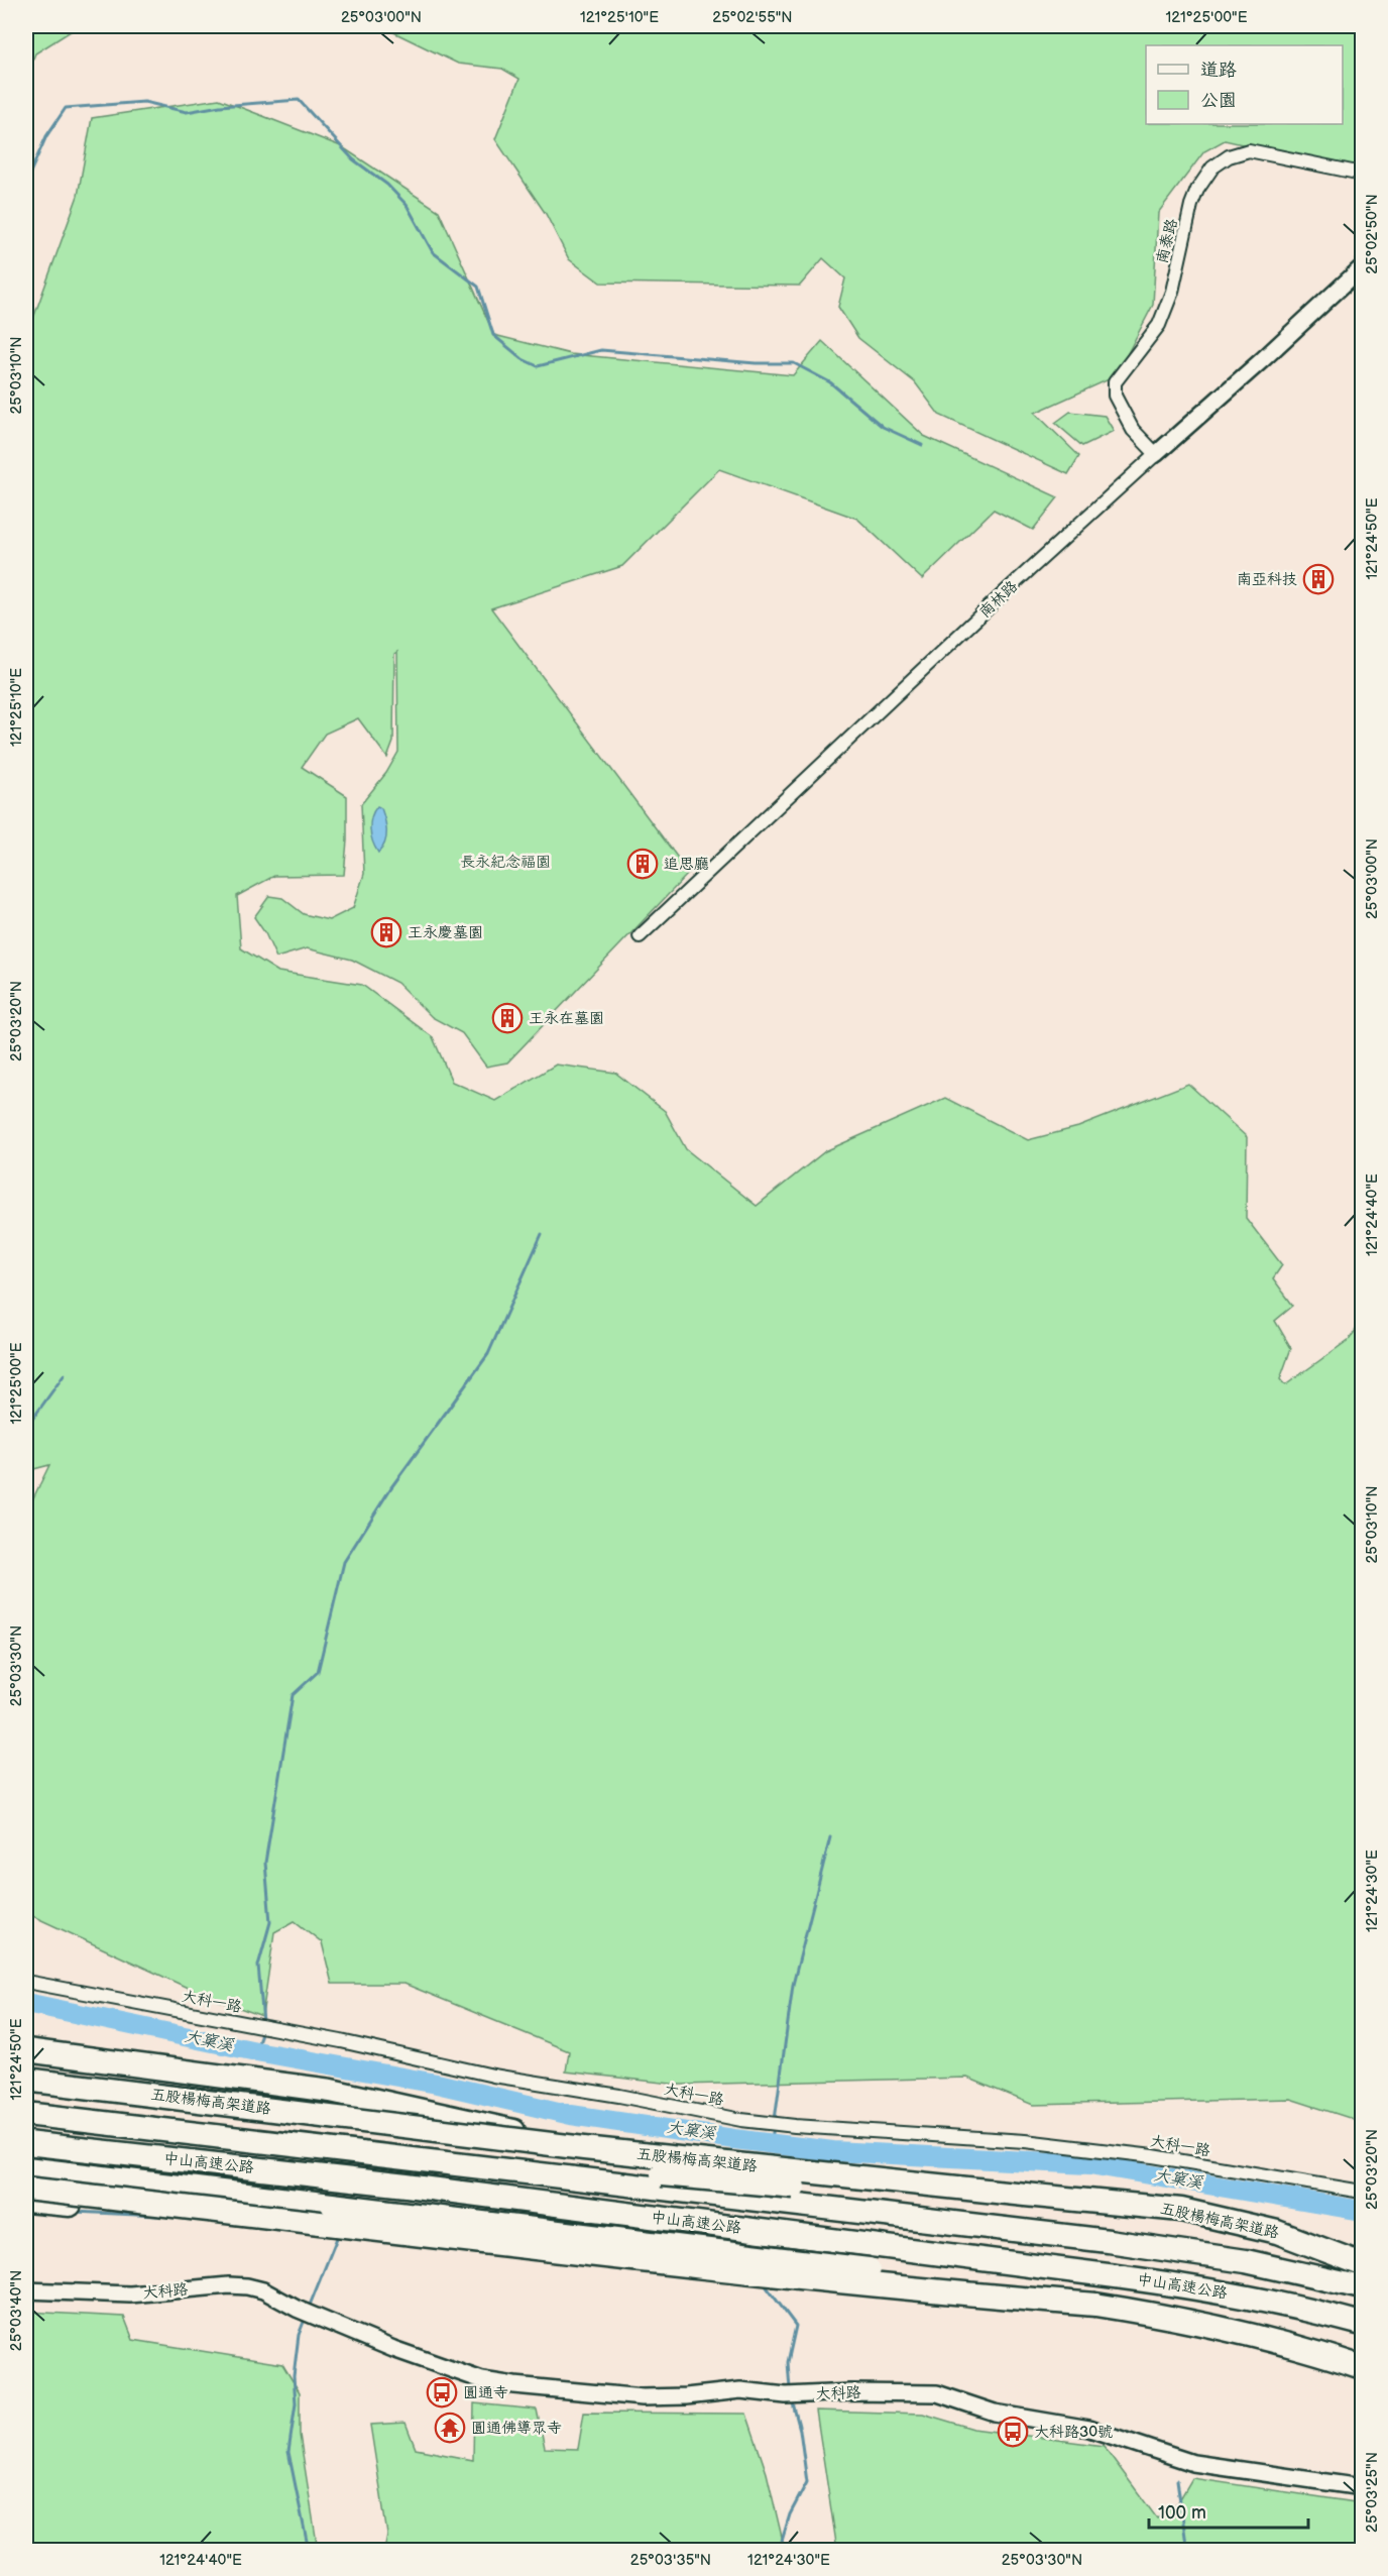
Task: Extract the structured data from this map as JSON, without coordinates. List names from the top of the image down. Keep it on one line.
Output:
{"streets":{"highway":["五股楊梅高架道路","中山高速公路"],"street":["南泰路","南林路","大科一路","大科路"]},"crossings":[["南泰路","南林路"]],"water":["大窠溪"],"parks":["長永紀念福園"],"places":{"building":["南亞科技","追思廳","王永慶墓園","王永在墓園"],"bus stop":["圓通寺","大科路30號"],"temple":["圓通佛導眾寺"]},"legend":["道路","公園"],"scale_bar":"100 m","coordinates":["25°03'00\"N","121°25'10\"E","25°02'55\"N","121°25'00\"E","25°02'50\"N","25°03'10\"N","121°24'50\"E","25°03'20\"N","121°24'40\"E","25°03'30\"N","121°24'30\"E","25°03'40\"N","25°03'25\"N","25°03'35\"N"]}
